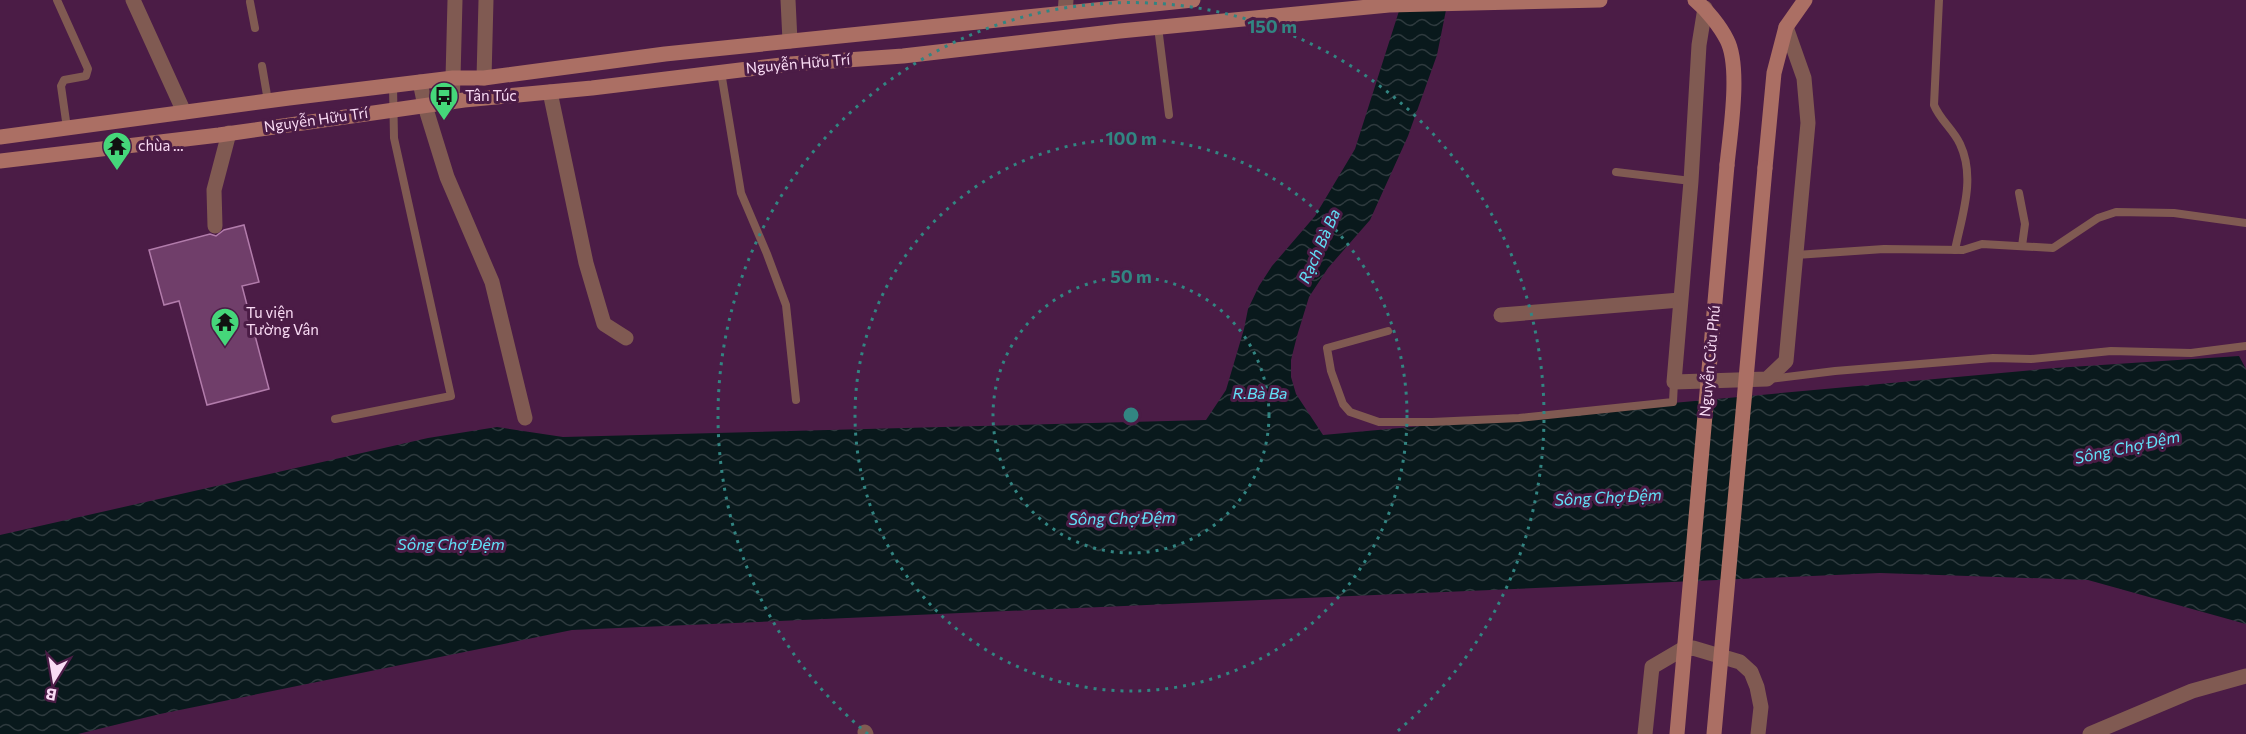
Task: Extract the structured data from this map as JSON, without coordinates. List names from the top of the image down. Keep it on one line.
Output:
{"streets":{"main road":["Nguyễn Hữu Trí","Nguyễn Cửu Phú"]},"water":["Rạch Bà Ba","R.Bà Ba","Sông Chợ Đệm"],"places":{"bus stop":["Tân Túc"],"temple":["chùa …","Tu viện Tường Vân"]},"north":"bottom","rings":["150 m","100 m","50 m"]}
